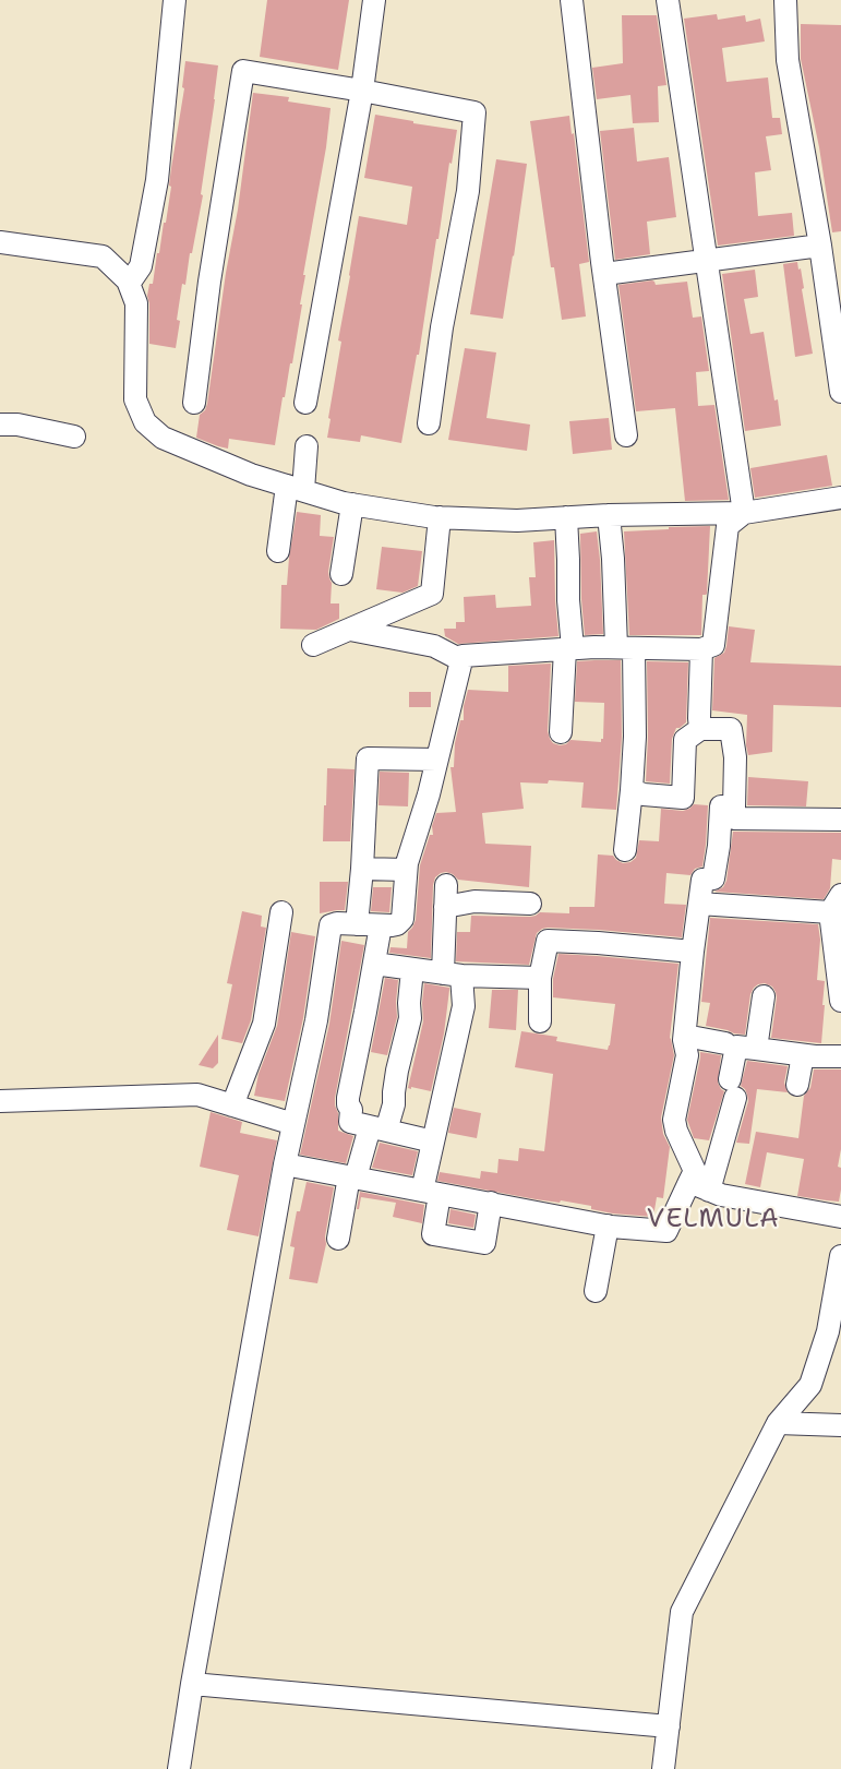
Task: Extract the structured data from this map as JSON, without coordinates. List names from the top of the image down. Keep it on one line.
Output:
{"districts":["VELMULA"]}
